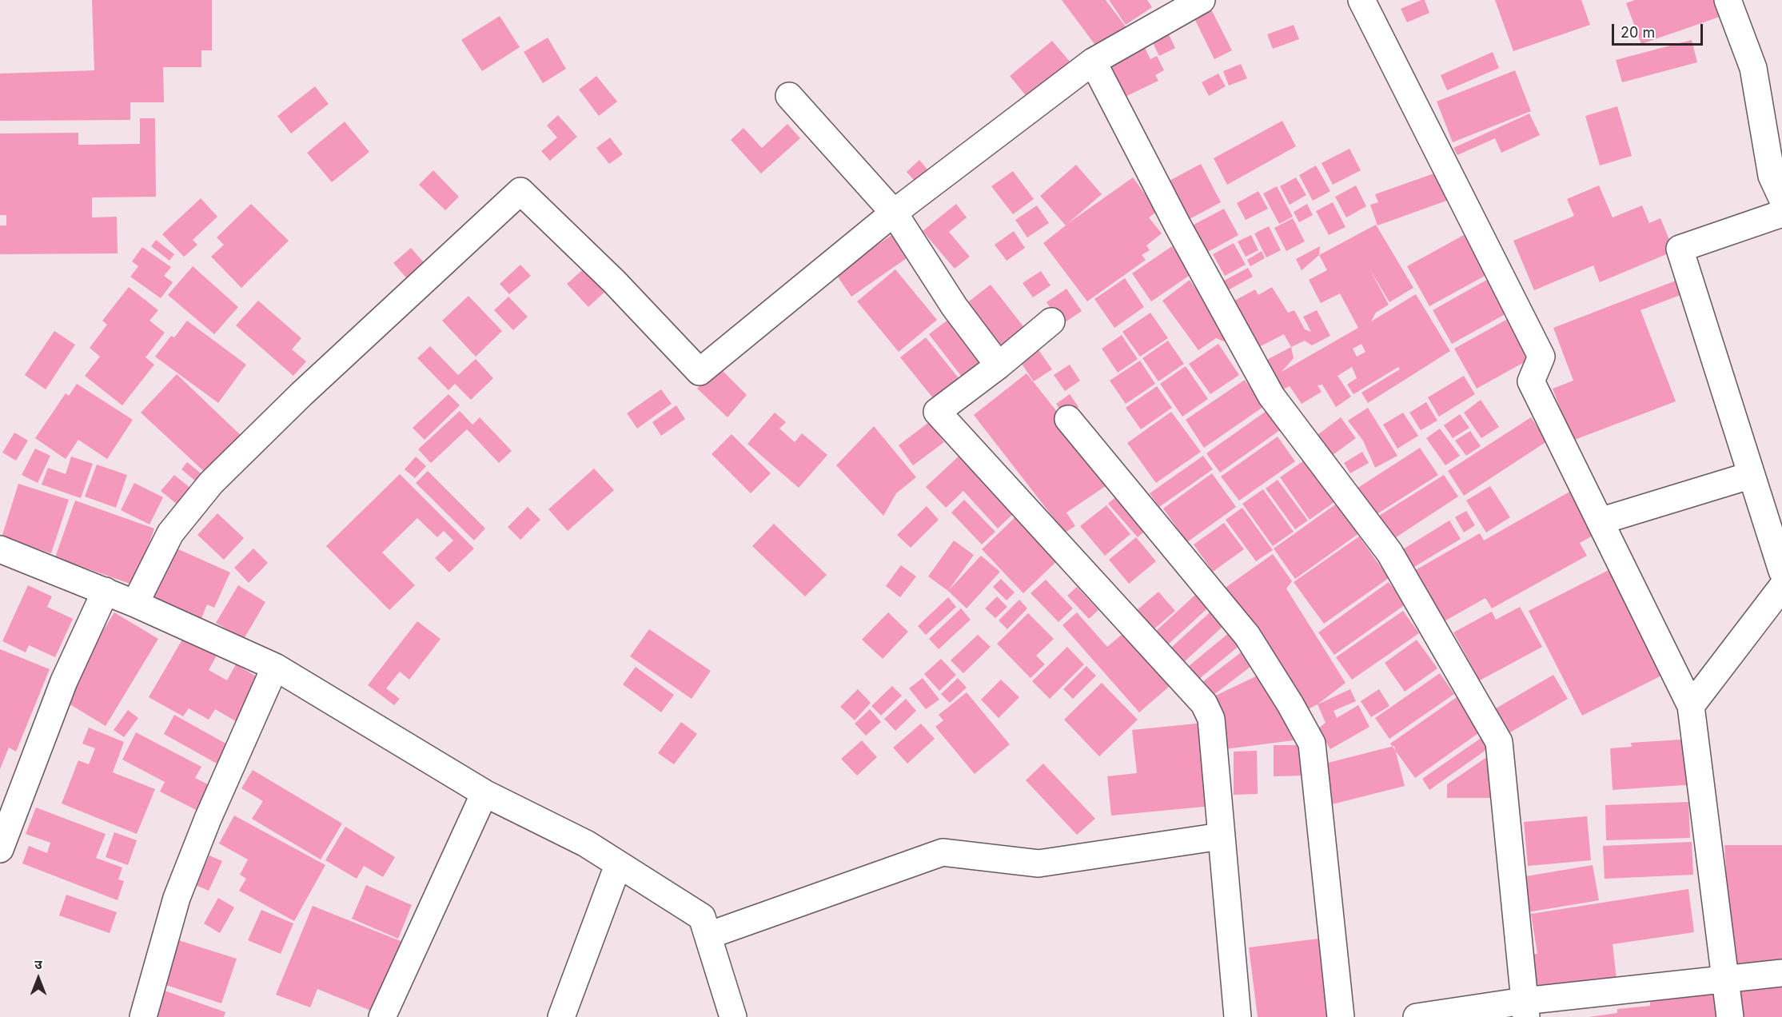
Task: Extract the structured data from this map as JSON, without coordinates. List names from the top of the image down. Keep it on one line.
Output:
{"scale_bar":"20 m","north":"top"}
